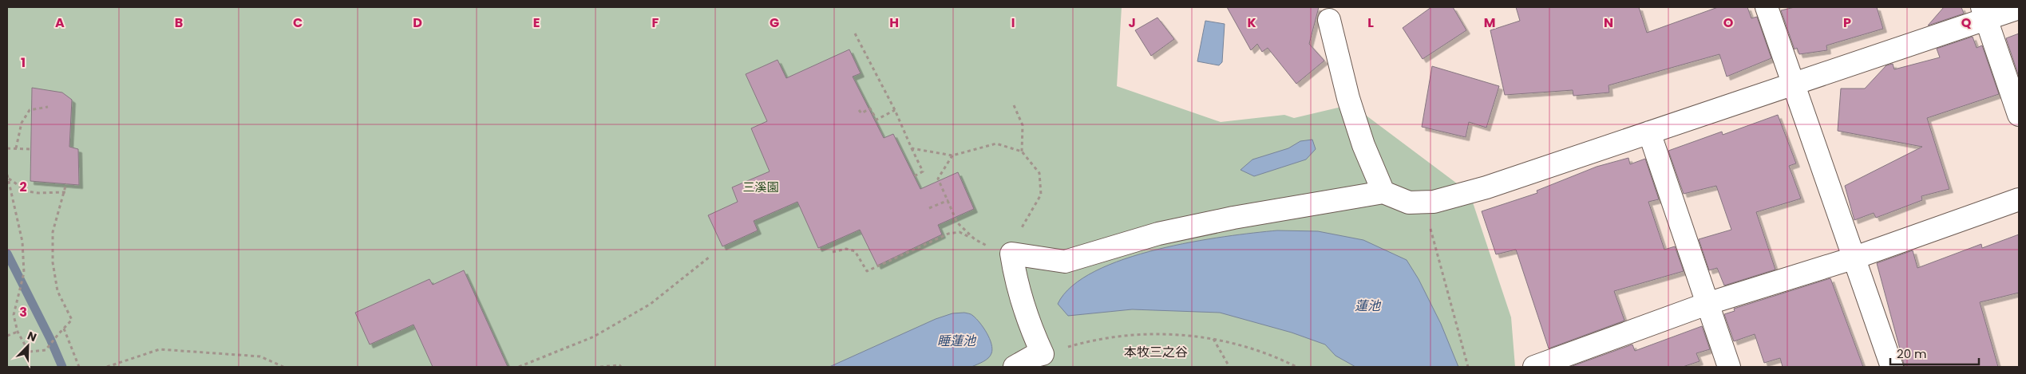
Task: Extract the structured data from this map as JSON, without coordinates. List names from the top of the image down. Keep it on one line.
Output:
{"districts":["本牧三之谷"],"water":["蓮池","睡蓮池"],"parks":["三溪園"],"scale_bar":"20 m","north":"top right","grid":{"columns":["A","B","C","D","E","F","G","H","I","J","K","L","M","N","O","P","Q"],"rows":["1","2","3"]}}
